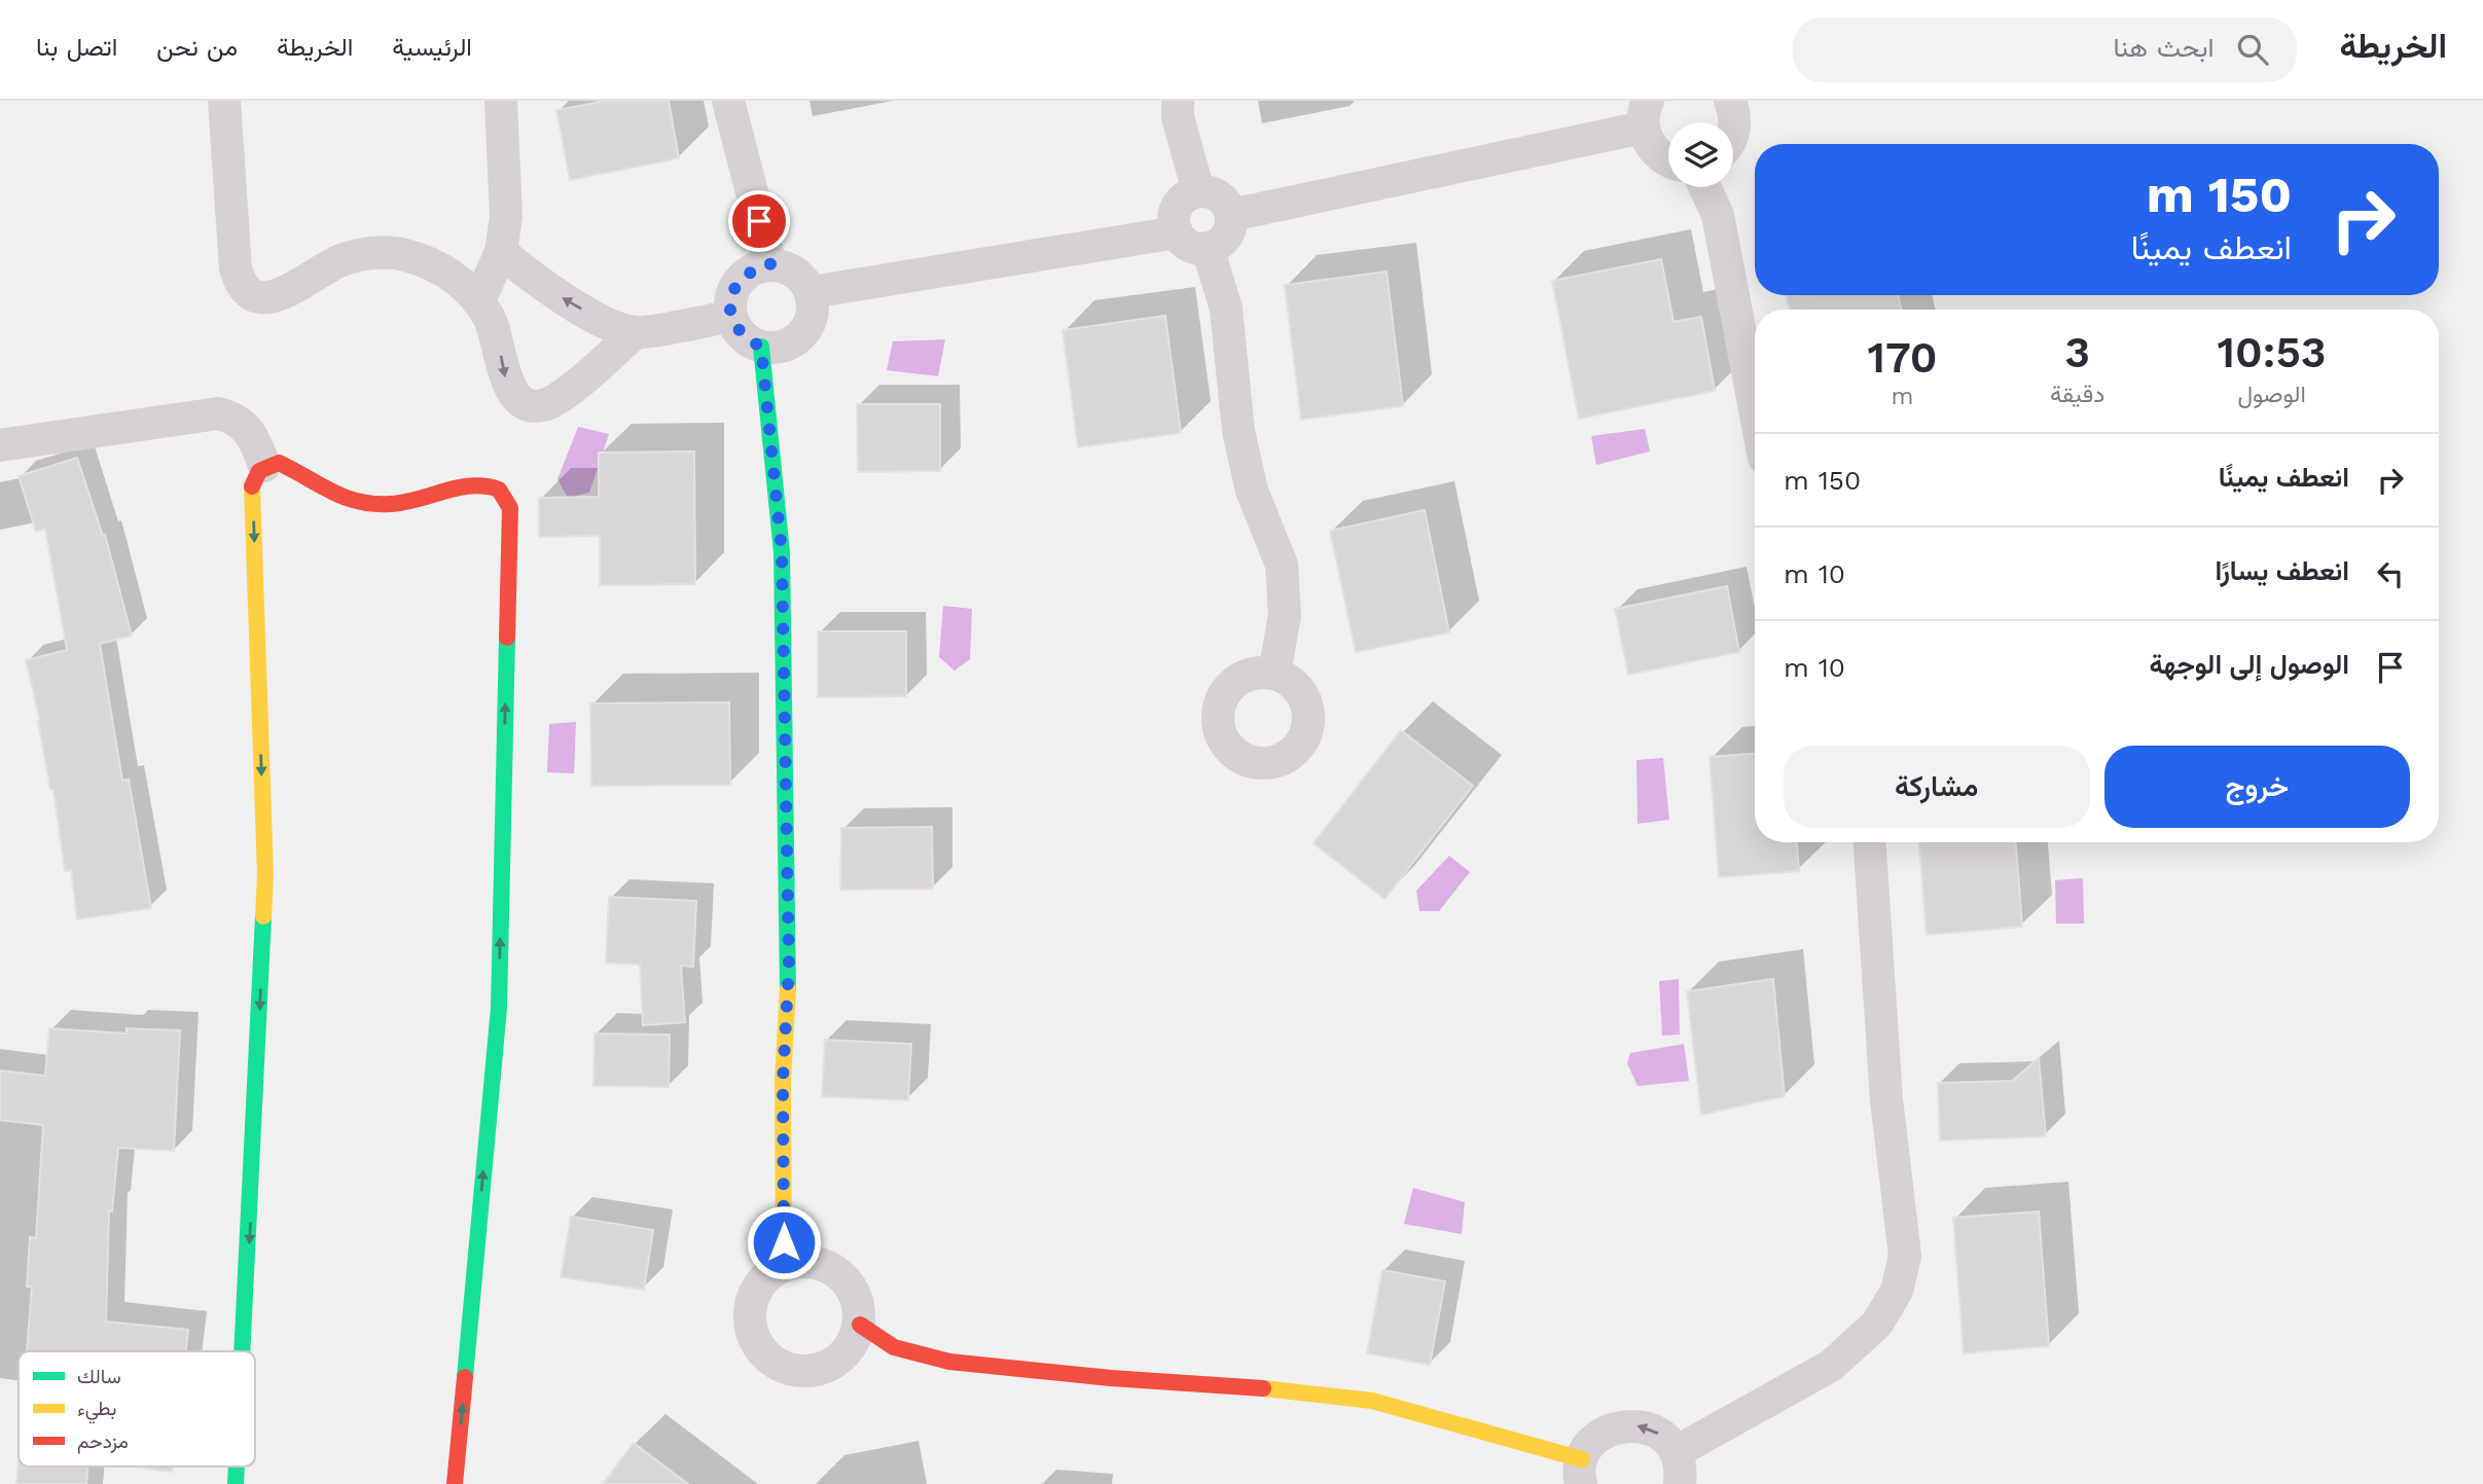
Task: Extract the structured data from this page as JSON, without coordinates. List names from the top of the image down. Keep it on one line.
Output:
{"legend":["سالك","بطيء","مزدحم"],"page":{"header":"الخريطة","search":"ابحث هنا","nav":["الرئيسية","الخريطة","من نحن","اتصل بنا"],"turn":["150 m","انعطف يمينًا"],"eta":["10:53","الوصول","3","دقيقة","170","m"],"list":[{"name":"انعطف يمينًا","value":"150 m"},{"name":"انعطف يسارًا","value":"10 m"},{"name":"الوصول إلى الوجهة","value":"10 m"}],"buttons":["خروج","مشاركة"]}}
